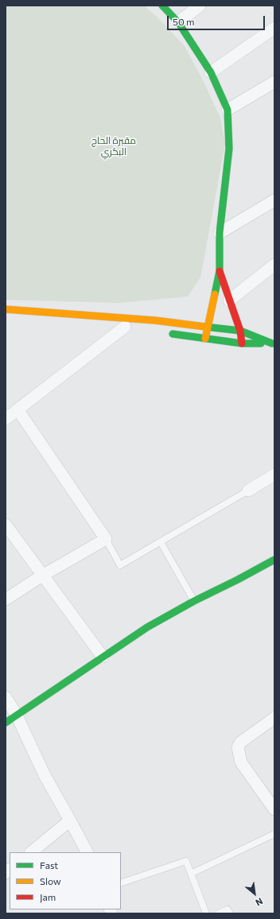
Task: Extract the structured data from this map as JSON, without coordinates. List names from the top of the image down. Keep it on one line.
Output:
{"parks":["مقبرة الحاج البكري"],"legend":["Fast","Slow","Jam"],"scale_bar":"50 m","north":"bottom right"}
